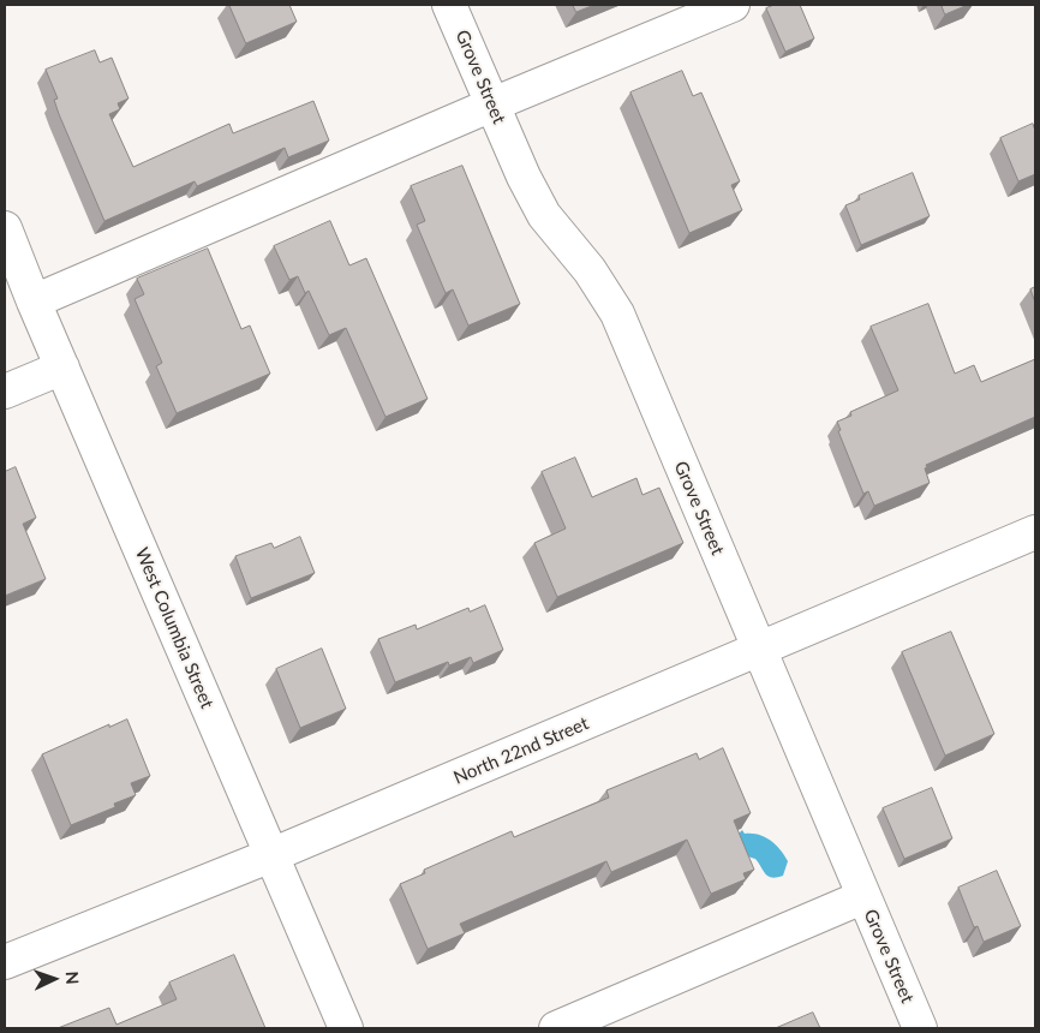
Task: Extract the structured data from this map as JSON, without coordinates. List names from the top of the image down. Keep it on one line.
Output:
{"streets":{"street":["Grove Street","West Columbia Street","North 22nd Street"]},"crossings":[["Grove Street","North 22nd Street"],["West Columbia Street","North 22nd Street"]],"north":"right"}
